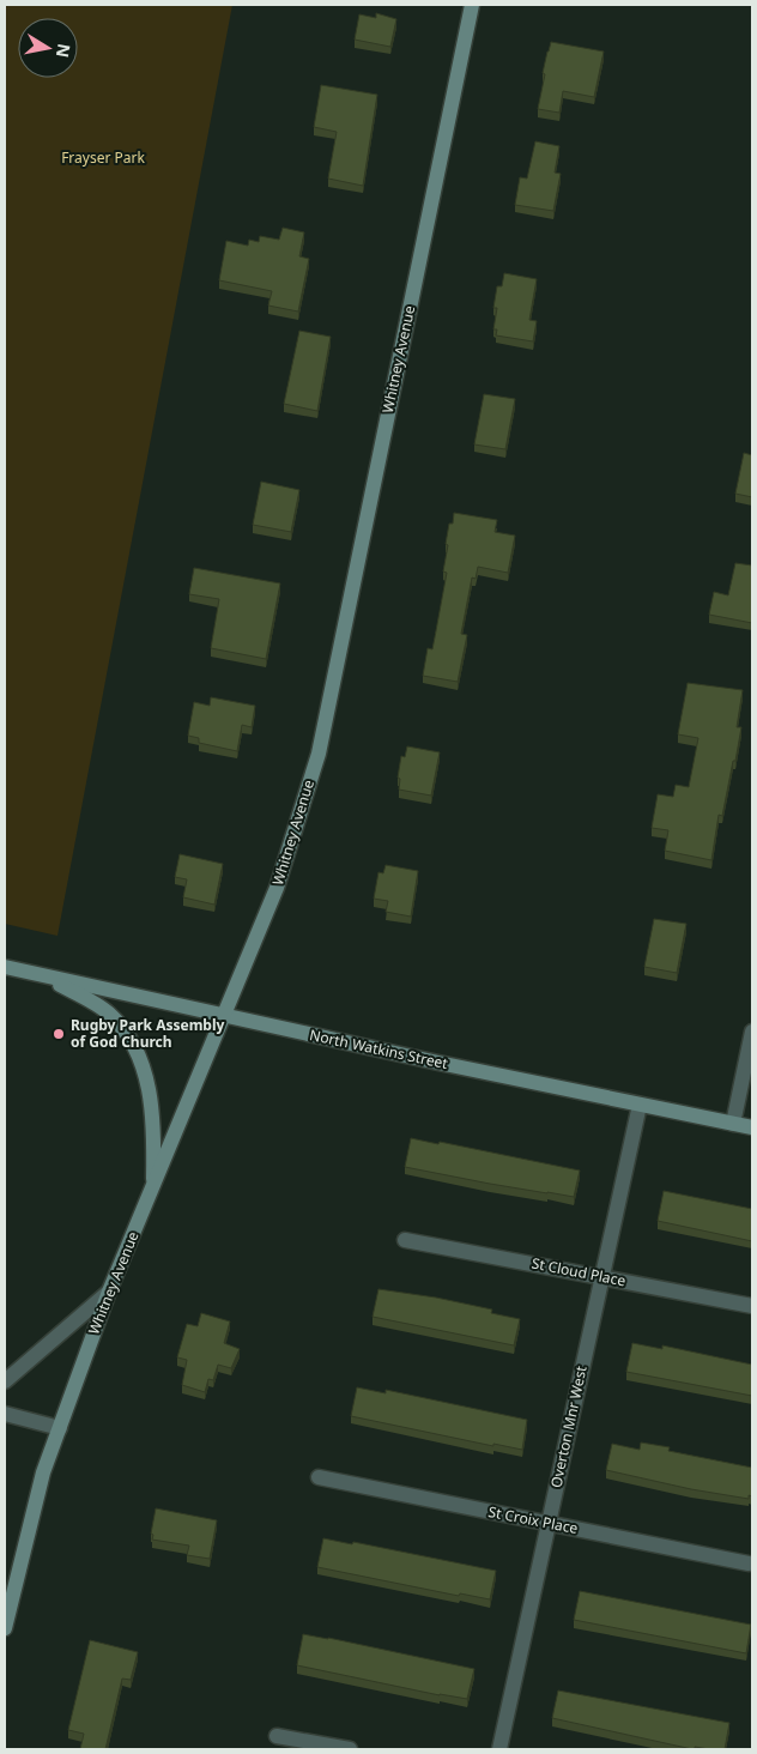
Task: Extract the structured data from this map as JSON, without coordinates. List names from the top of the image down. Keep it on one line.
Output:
{"streets":{"main road":["Whitney Avenue","North Watkins Street"],"street":["St Cloud Place","Overton Mnr West","St Croix Place"]},"crossings":[["Whitney Avenue","North Watkins Street"],["North Watkins Street","Overton Mnr West"],["St Cloud Place","Overton Mnr West"],["Overton Mnr West","St Croix Place"]],"parks":["Frayser Park"],"places":["Rugby Park Assembly of God Church"],"north":"right"}
